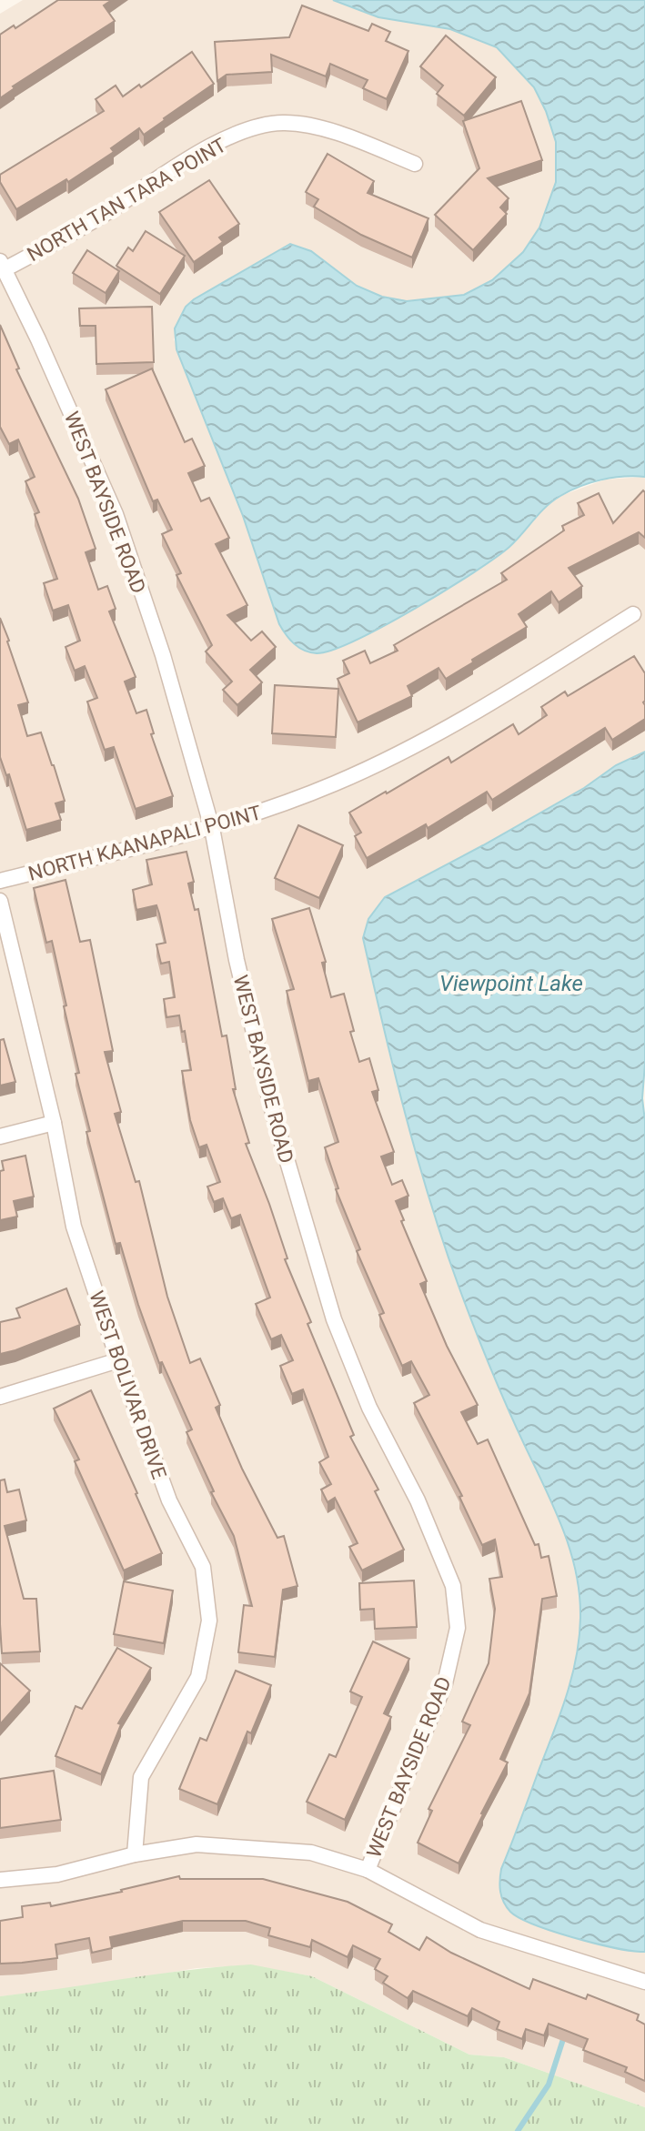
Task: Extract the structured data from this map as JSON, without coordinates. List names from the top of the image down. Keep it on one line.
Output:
{"streets":{"street":["NORTH TAN TARA POINT","WEST BAYSIDE ROAD","NORTH KAANAPALI POINT","WEST BOLIVAR DRIVE"]},"crossings":[["NORTH TAN TARA POINT","WEST BAYSIDE ROAD"],["WEST BAYSIDE ROAD","NORTH KAANAPALI POINT"]],"water":["Viewpoint Lake"]}
